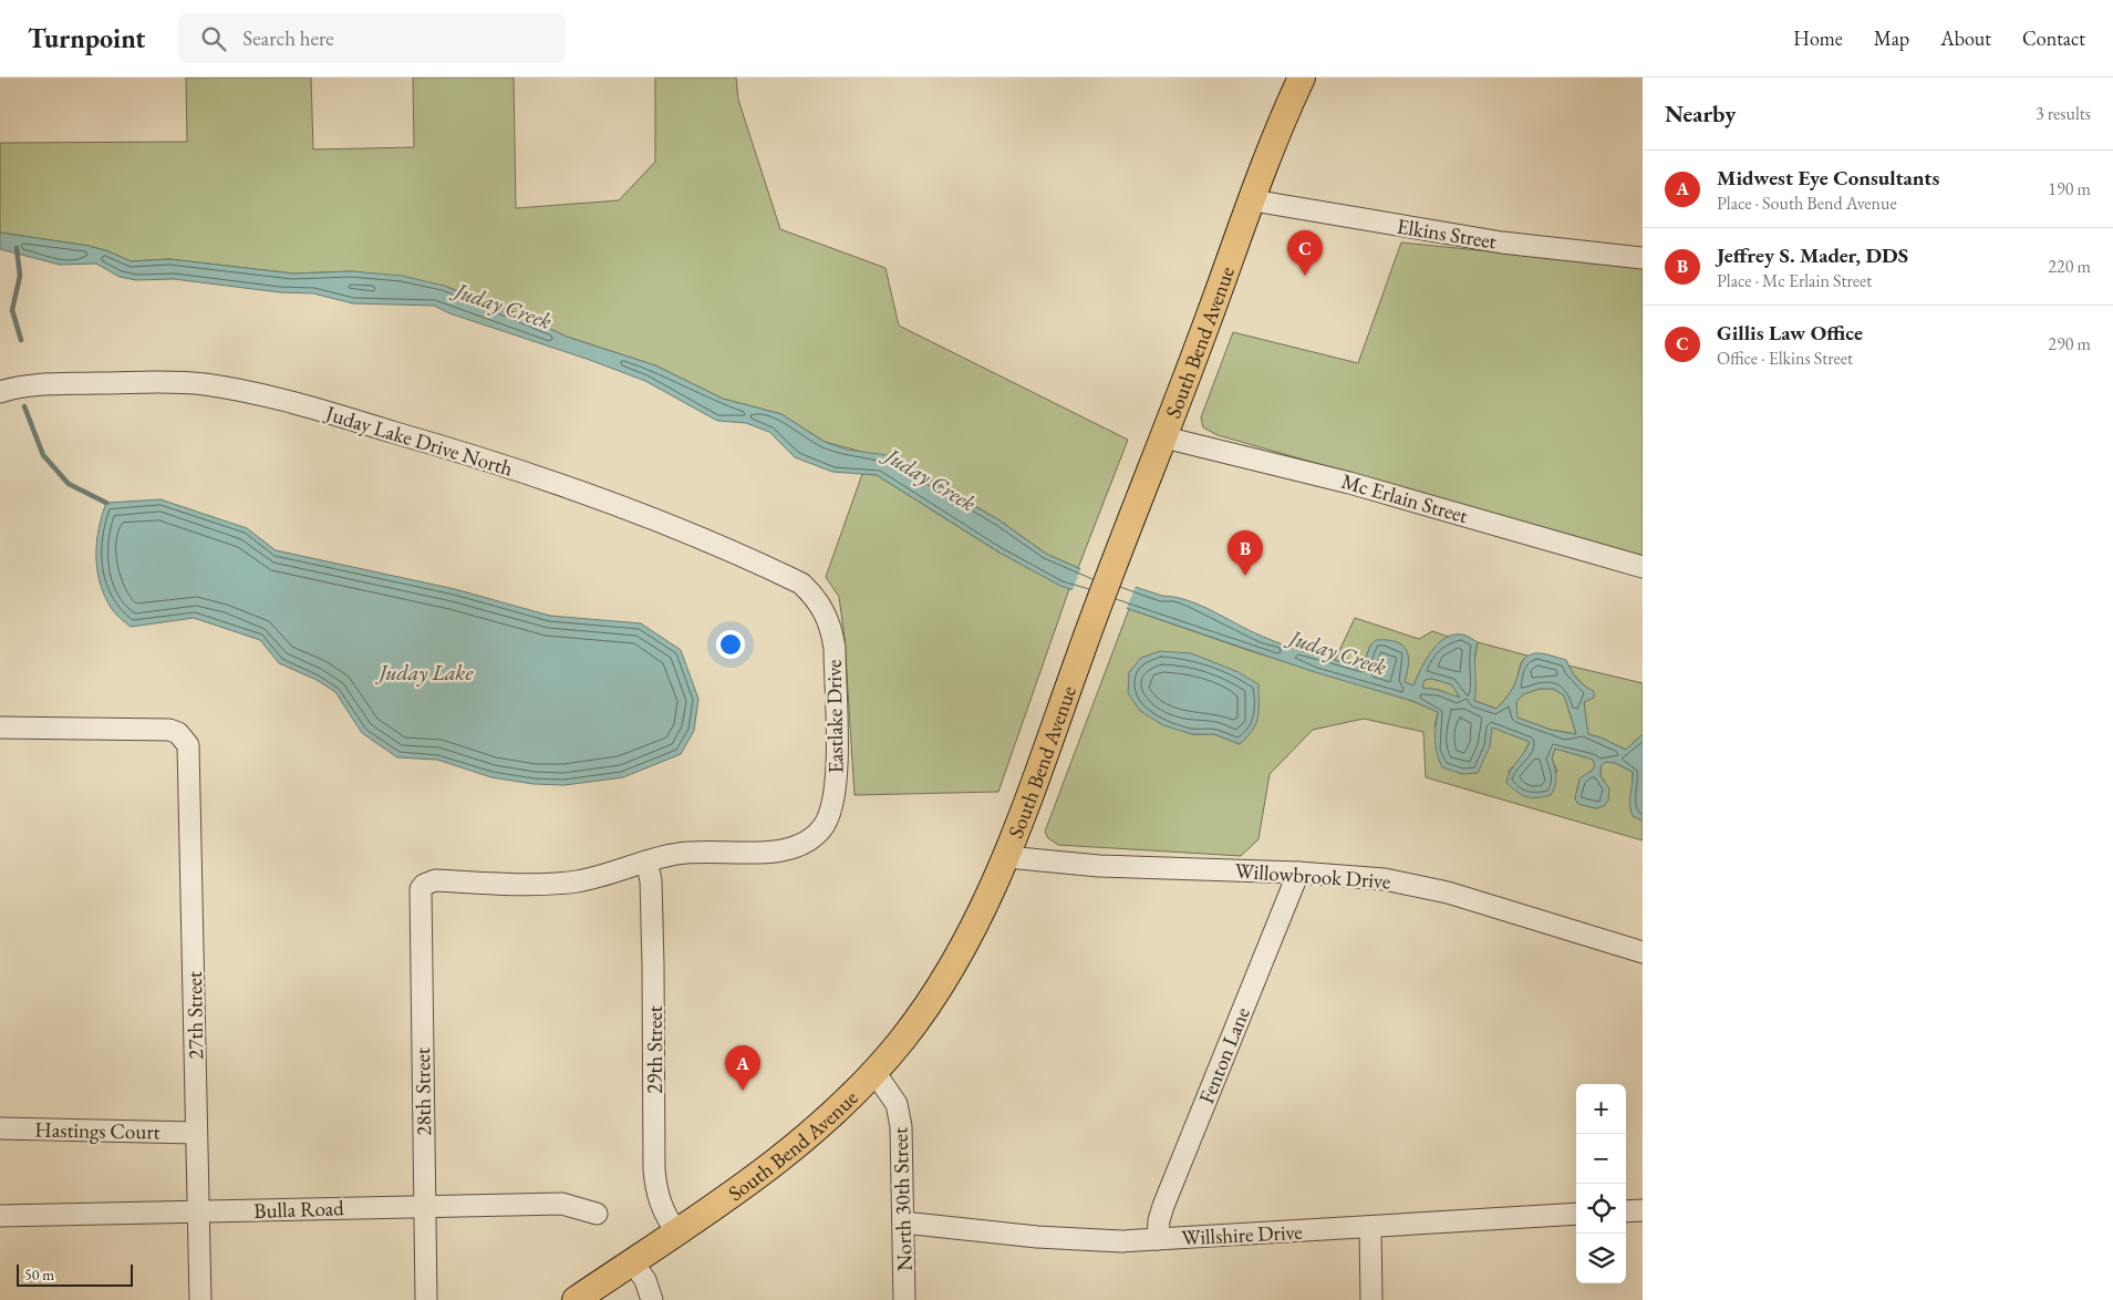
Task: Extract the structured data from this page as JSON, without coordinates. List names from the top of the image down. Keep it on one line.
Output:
{"streets":{"main road":["South Bend Avenue"],"street":["Elkins Street","Juday Lake Drive North","Mc Erlain Street","Eastlake Drive","Willowbrook Drive","27th Street","29th Street","Fenton Lane","28th Street","Hastings Court","North 30th Street","Bulla Road","Willshire Drive"]},"crossings":[["Elkins Street","South Bend Avenue"],["South Bend Avenue","Mc Erlain Street"],["South Bend Avenue","Willowbrook Drive"],["South Bend Avenue","29th Street"],["South Bend Avenue","North 30th Street"],["Juday Lake Drive North","Eastlake Drive"],["Eastlake Drive","29th Street"],["Eastlake Drive","28th Street"],["Willowbrook Drive","Fenton Lane"],["27th Street","Hastings Court"],["27th Street","Bulla Road"],["29th Street","28th Street"],["Fenton Lane","Willshire Drive"],["28th Street","Bulla Road"],["North 30th Street","Willshire Drive"]],"water":["Juday Creek","Juday Lake"],"scale_bar":"50 m","page":{"header":"Turnpoint","search":"Search here","nav":["Home","Map","About","Contact"],"heading":["Nearby","3 results"],"list":[{"mark":"A","name":"Midwest Eye Consultants","note":"Place · South Bend Avenue","value":"190 m"},{"mark":"B","name":"Jeffrey S. Mader, DDS","note":"Place · Mc Erlain Street","value":"220 m"},{"mark":"C","name":"Gillis Law Office","note":"Office · Elkins Street","value":"290 m"}],"pins":["C","B","A"],"map_buttons":["+","−"],"scale":"50 m"}}
